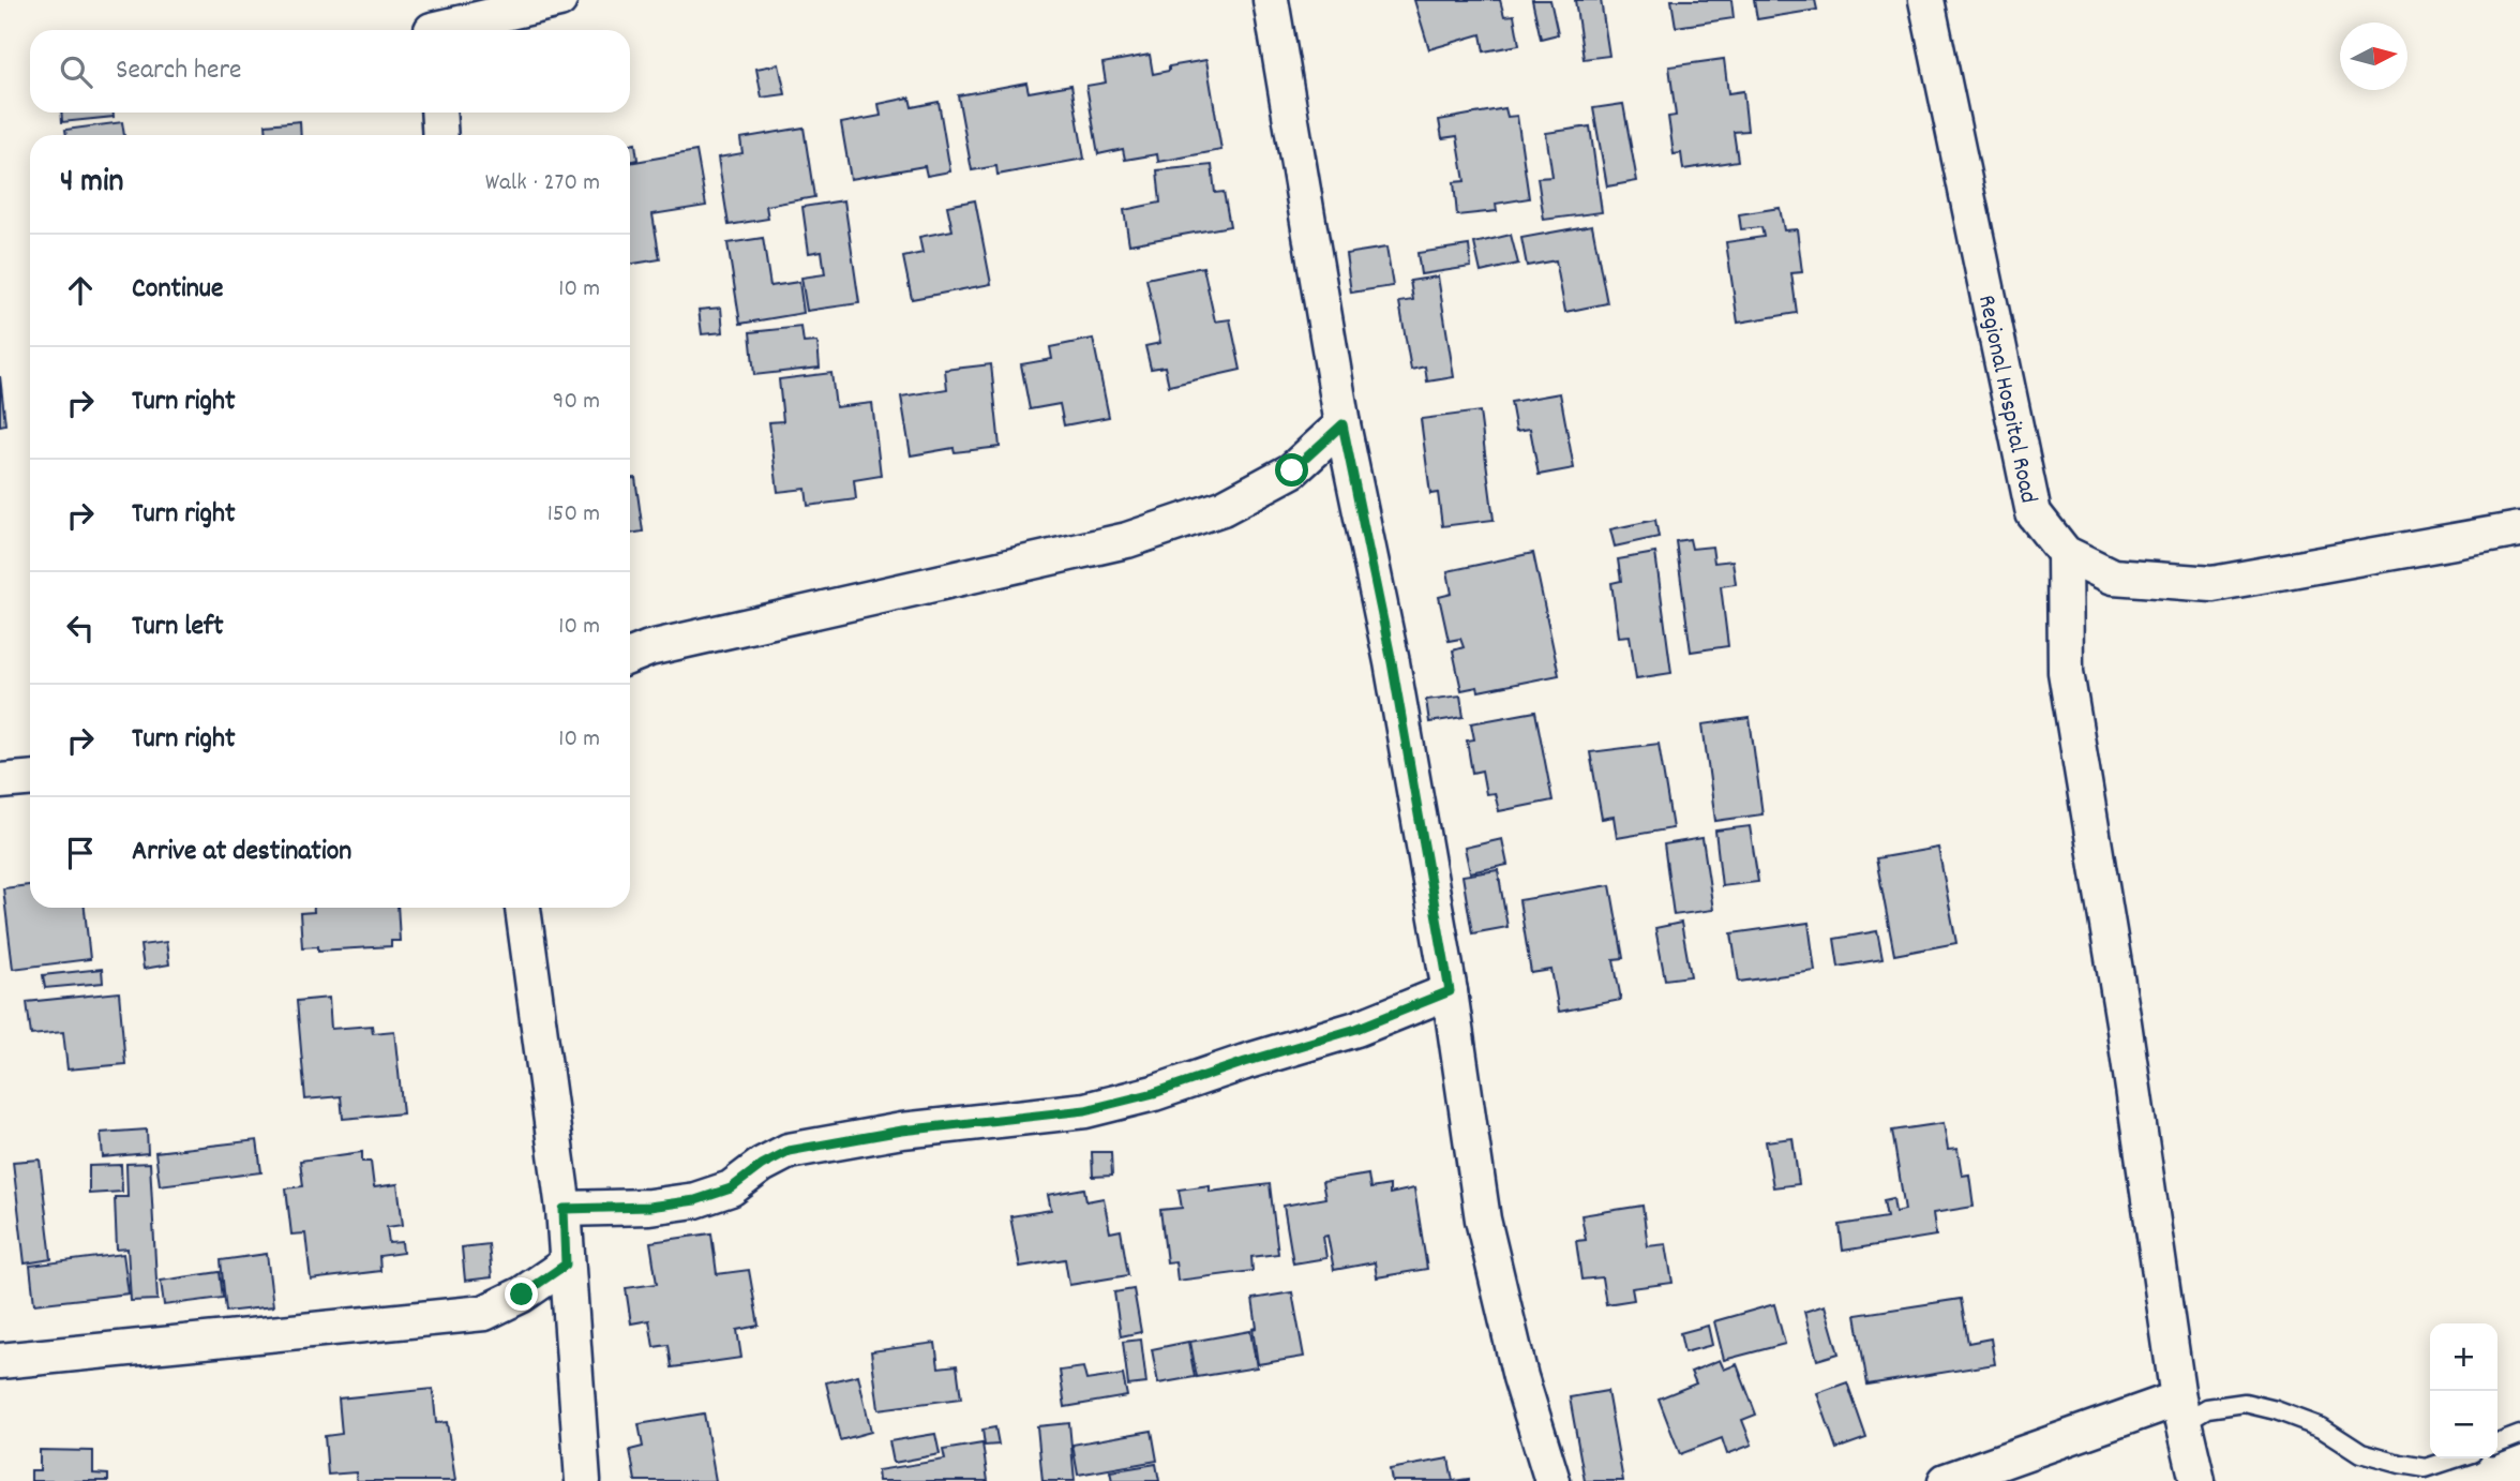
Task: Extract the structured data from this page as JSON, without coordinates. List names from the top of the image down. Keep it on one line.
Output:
{"streets":{"street":["Regional Hospital Road"]},"north":"right","page":{"search":"Search here","heading":["4 min","Walk · 270 m"],"list":[["Continue","10 m"],["Turn right","90 m"],["Turn right","150 m"],["Turn left","10 m"],["Turn right","10 m"],"Arrive at destination"],"map_buttons":["+","−"]}}
